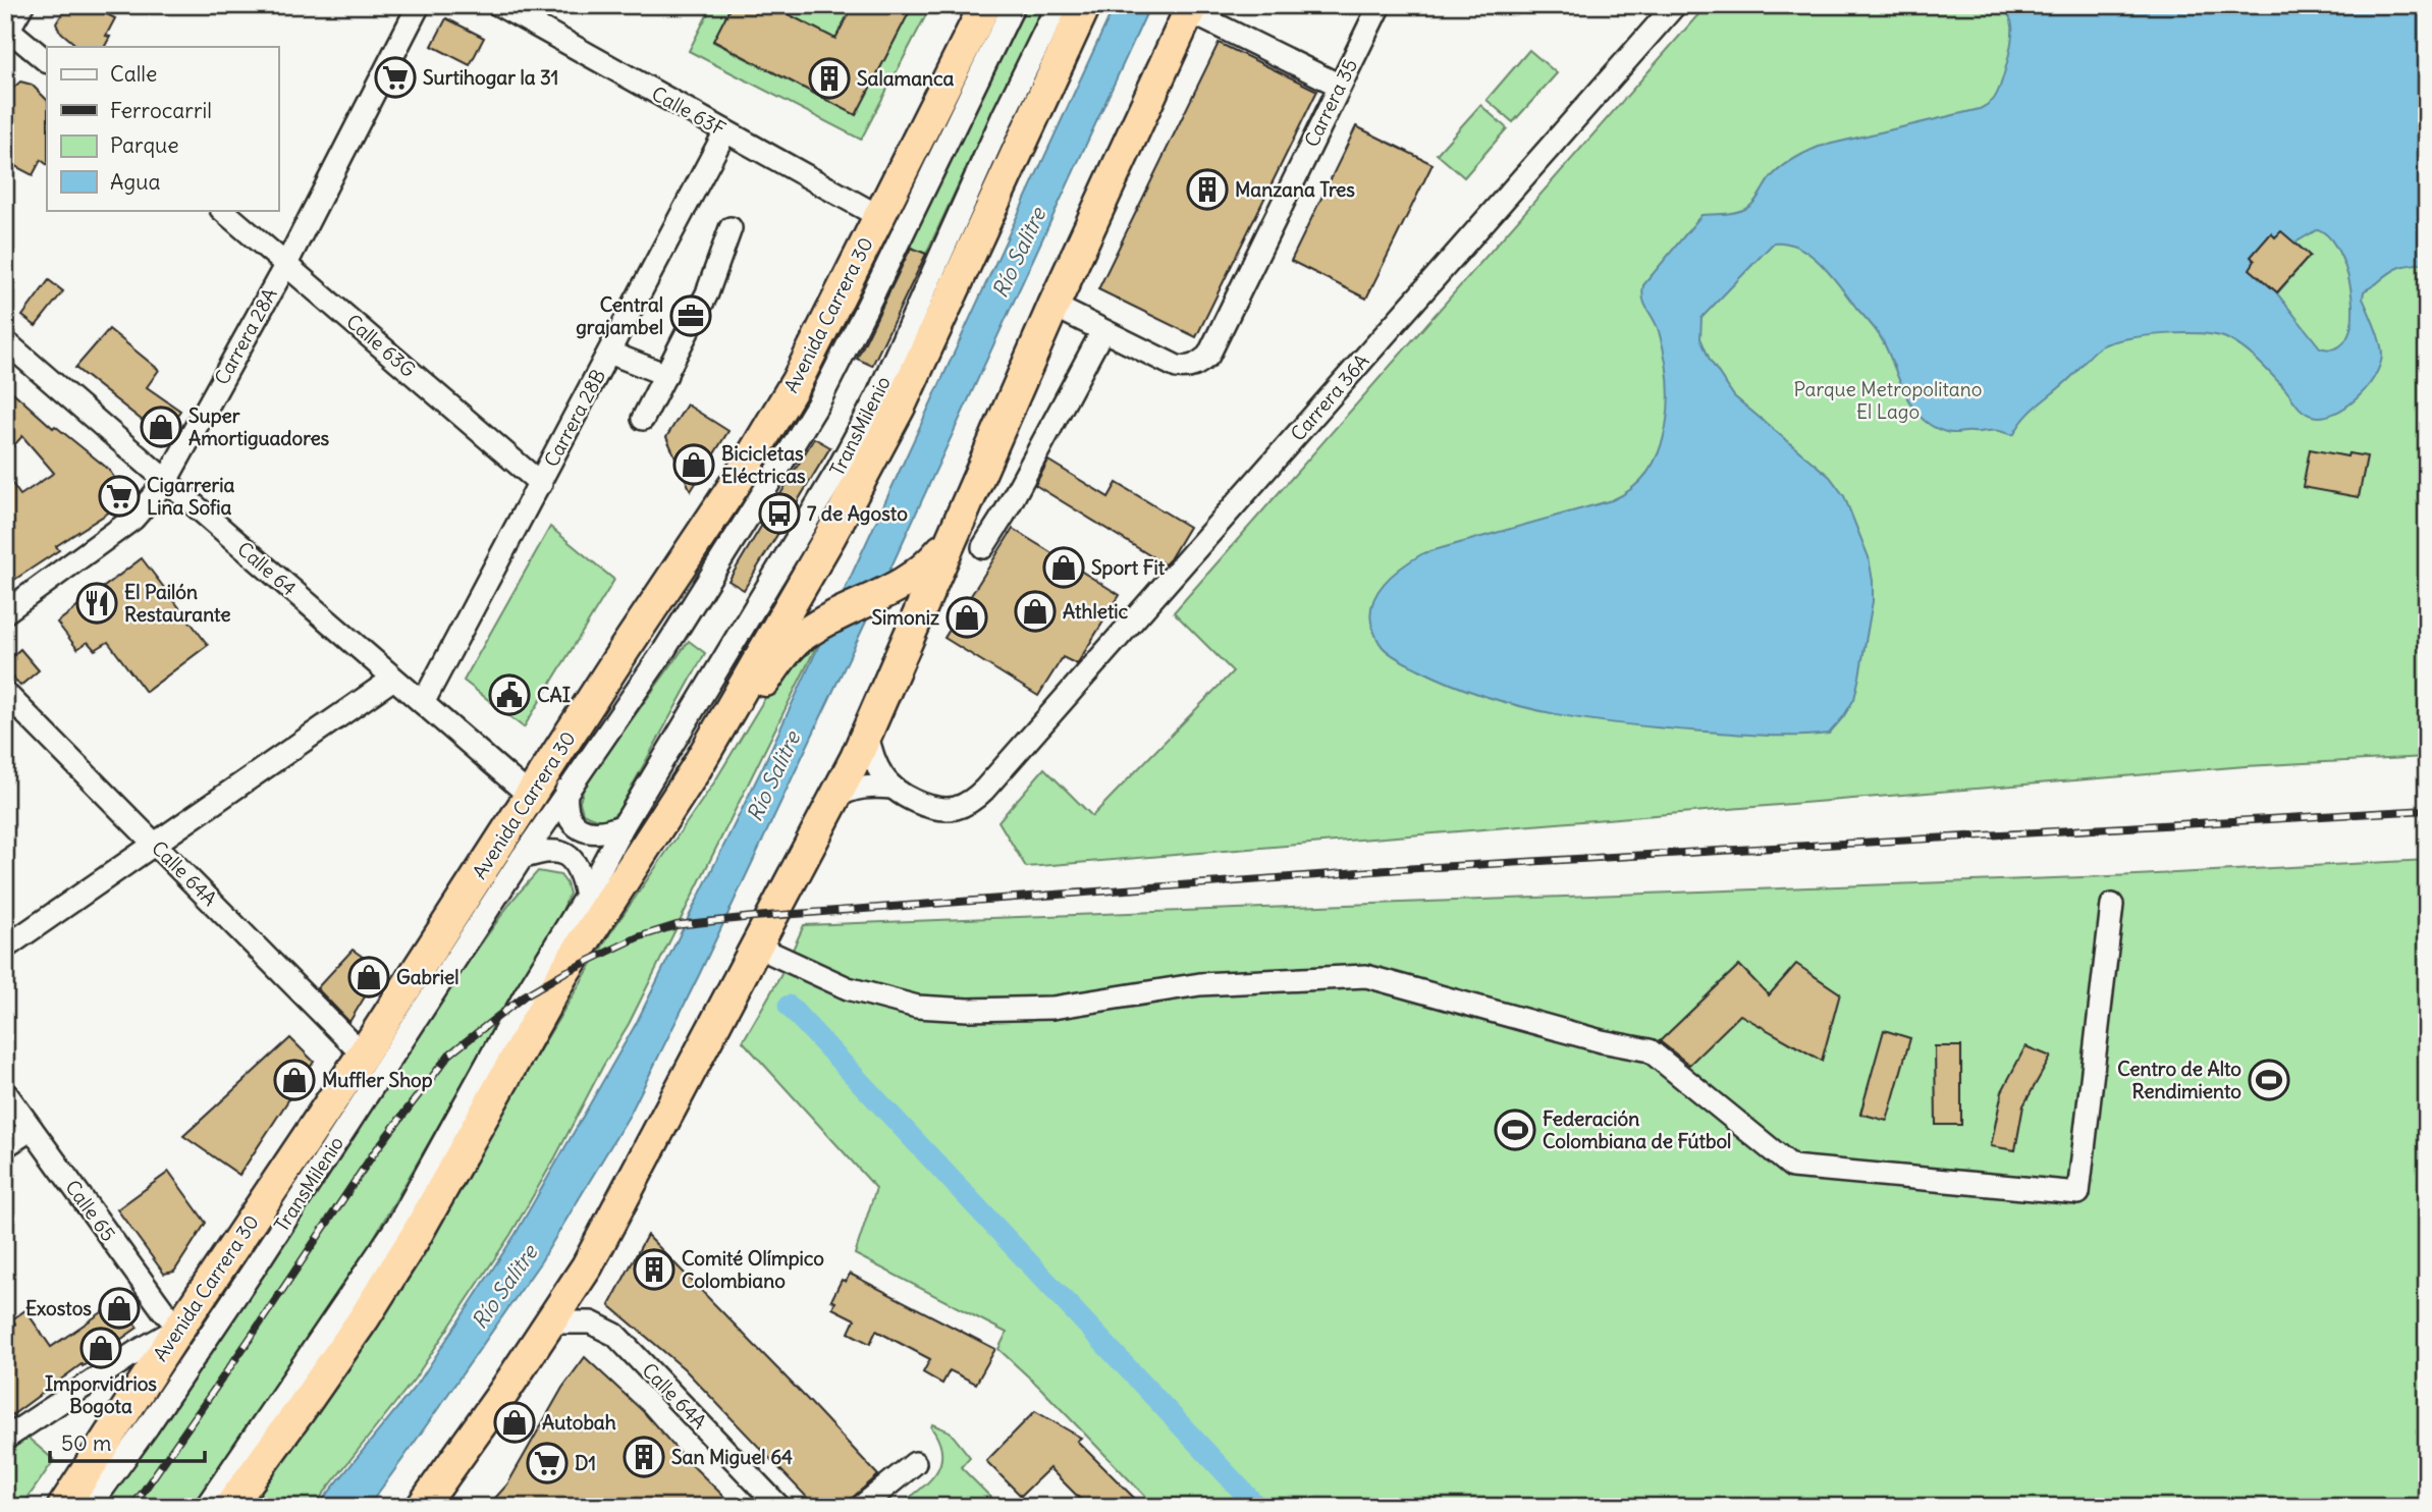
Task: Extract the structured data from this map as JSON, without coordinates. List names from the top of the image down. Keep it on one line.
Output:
{"streets":{"highway":["Avenida Carrera 30"],"street":["Carrera 35","Calle 63F","Carrera 28A","Calle 63G","Carrera 36A","Carrera 28B","TransMilenio","Calle 64","Calle 64A","Calle 65"]},"crossings":[["Calle 63F","Avenida Carrera 30"],["Calle 63F","Carrera 28B"],["Avenida Carrera 30","Calle 64"],["Avenida Carrera 30","Calle 64A"],["Avenida Carrera 30","Calle 65"],["Carrera 28A","Calle 63G"],["Carrera 28A","Calle 64"],["Calle 63G","Carrera 28B"],["Carrera 28B","Calle 64"]],"water":["Río Salitre"],"parks":["Parque Metropolitano El Lago"],"places":{"supermarket":["Surtihogar la 31","Cigarreria Lina Sofia","D1"],"building":["Salamanca","Manzana Tres","Comité Olímpico Colombiano","San Miguel 64"],"office":["Central grajambel"],"shop":["Super Amortiguadores","Bicicletas Eléctricas","Sport Fit","Athletic","Simoniz","Gabriel","Muffler Shop","Exostos","Imporvidrios Bogota","Autobah"],"bus stop":["7 de Agosto"],"restaurant":["El Pailón Restaurante"],"public building":["CAI"],"sports":["Centro de Alto Rendimiento","Federación Colombiana de Fútbol"]},"legend":["Calle","Ferrocarril","Parque","Agua"],"scale_bar":"50 m"}
